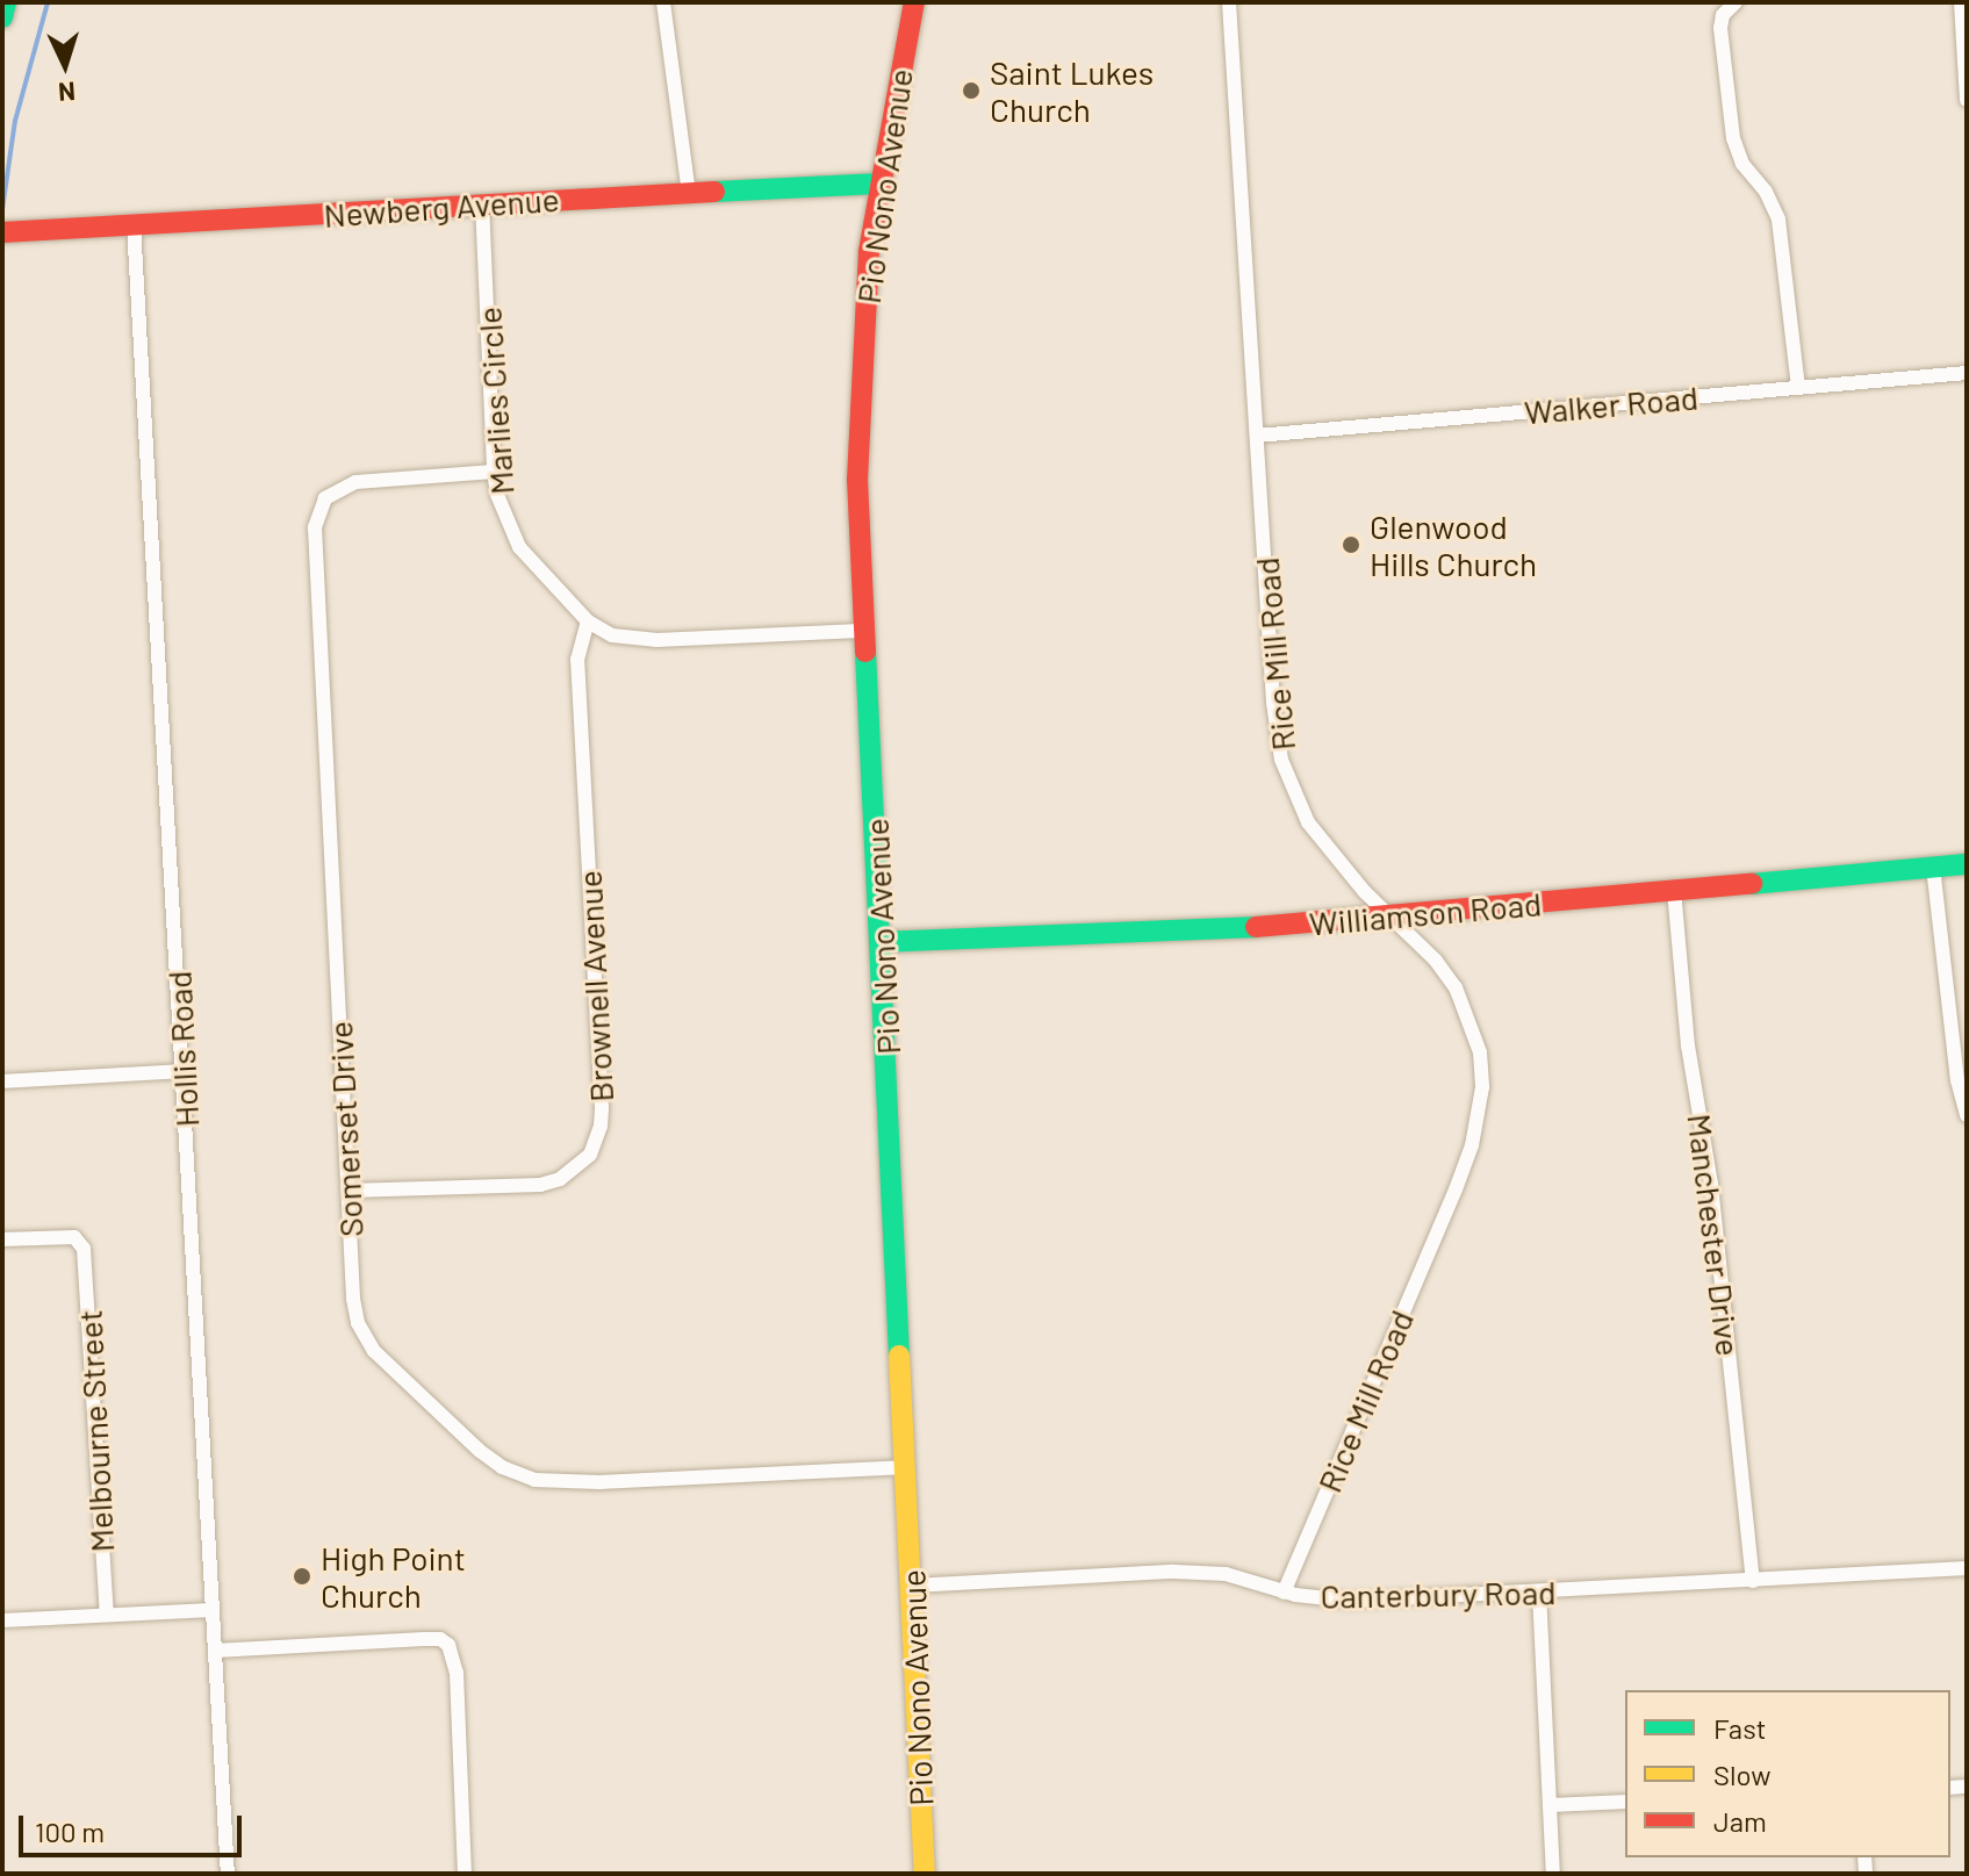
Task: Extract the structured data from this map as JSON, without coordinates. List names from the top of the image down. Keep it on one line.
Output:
{"streets":{"main road":["Pio Nono Avenue","Newberg Avenue","Williamson Road"],"street":["Marlies Circle","Walker Road","Rice Mill Road","Brownell Avenue","Hollis Road","Somerset Drive","Manchester Drive","Melbourne Street","Canterbury Road"]},"crossings":[["Pio Nono Avenue","Newberg Avenue"],["Pio Nono Avenue","Marlies Circle"],["Pio Nono Avenue","Williamson Road"],["Pio Nono Avenue","Somerset Drive"],["Pio Nono Avenue","Canterbury Road"],["Newberg Avenue","Marlies Circle"],["Newberg Avenue","Hollis Road"],["Marlies Circle","Brownell Avenue"],["Marlies Circle","Somerset Drive"],["Walker Road","Rice Mill Road"],["Rice Mill Road","Williamson Road"],["Rice Mill Road","Canterbury Road"],["Williamson Road","Manchester Drive"],["Brownell Avenue","Somerset Drive"],["Manchester Drive","Canterbury Road"]],"places":["Saint Lukes Church","Glenwood Hills Church","High Point Church"],"legend":["Fast","Slow","Jam"],"scale_bar":"100 m","north":"bottom"}
